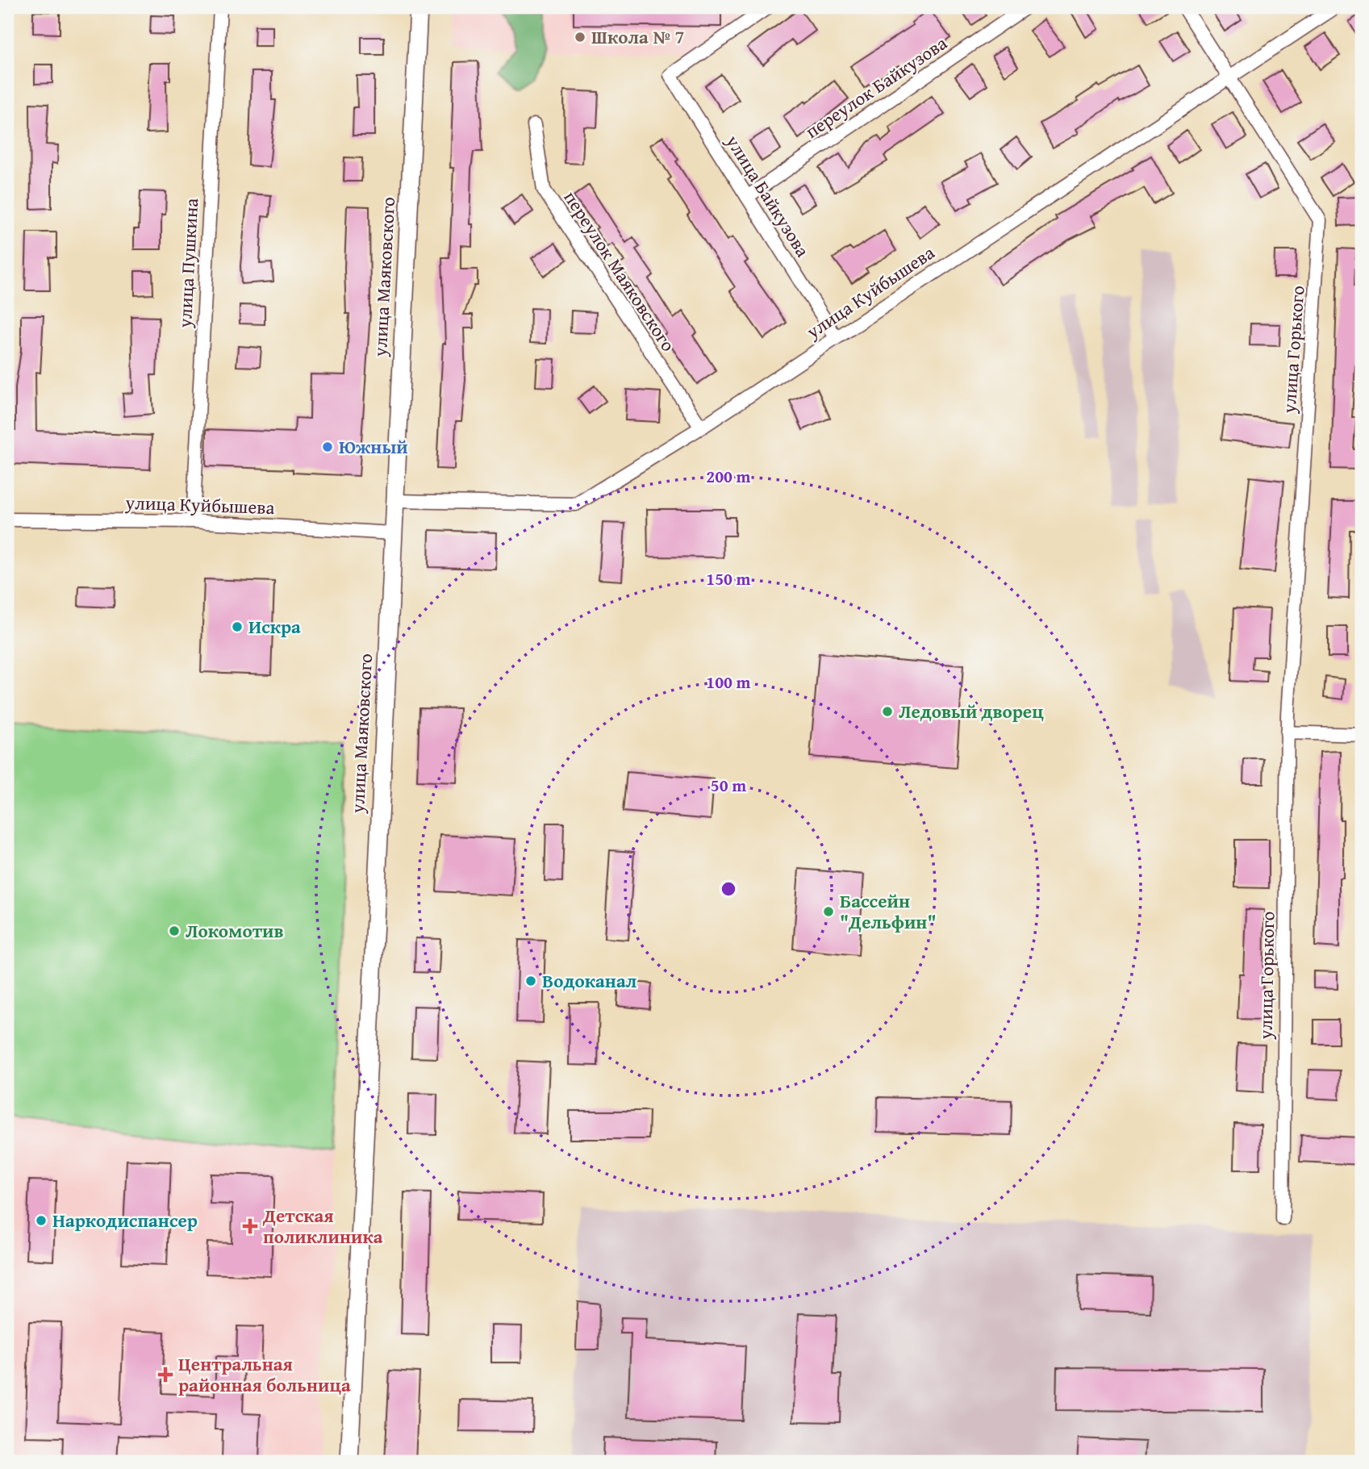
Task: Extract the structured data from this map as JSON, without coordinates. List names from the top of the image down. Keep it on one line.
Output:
{"streets":{"main road":["улица Маяковского"],"street":["переулок Байкузова","улица Байкузова","улица Пушкина","переулок Маяковского","улица Куйбышева","улица Горького"]},"crossings":[["переулок Байкузова","улица Байкузова"],["улица Байкузова","улица Куйбышева"],["улица Пушкина","улица Куйбышева"],["переулок Маяковского","улица Куйбышева"],["улица Маяковского","улица Куйбышева"],["улица Куйбышева","улица Горького"]],"places":{"other":["Школа № 7","Южный","Искра","Ледовый дворец","Бассейн \"Дельфин\"","Локомотив","Водоканал","Наркодиспансер"],"health":["Детская поликлиника","Центральная районная больница"]},"rings":["200 m","150 m","100 m","50 m"]}
